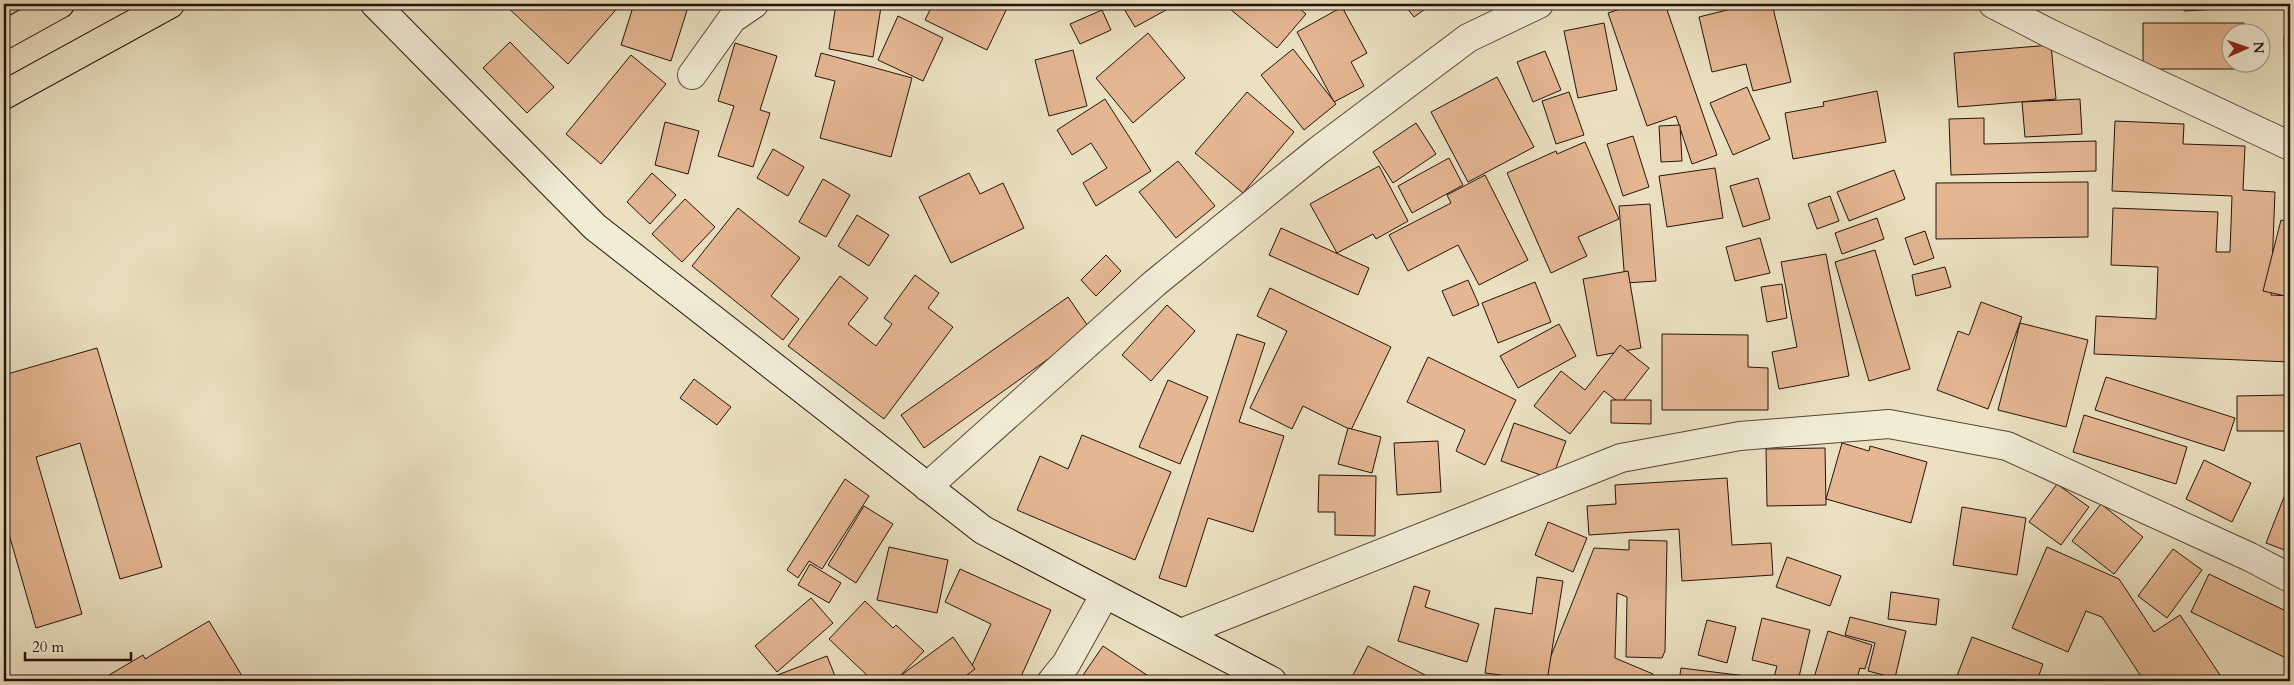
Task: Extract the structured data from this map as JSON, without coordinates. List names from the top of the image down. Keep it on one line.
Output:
{"scale_bar":"20 m","north":"right"}
